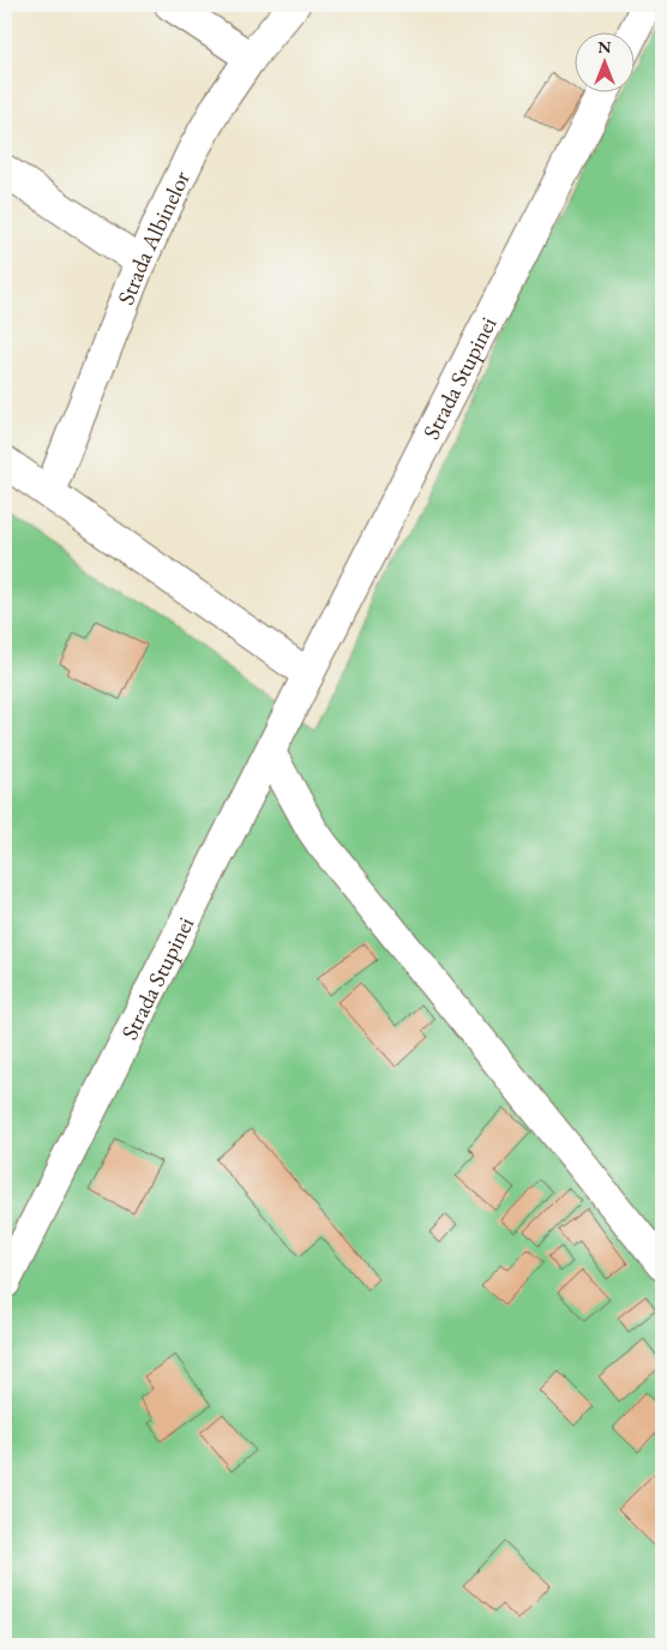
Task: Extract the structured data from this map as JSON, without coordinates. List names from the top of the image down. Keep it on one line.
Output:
{"streets":{"street":["Strada Albinelor","Strada Stupinei"]},"north":"top"}
